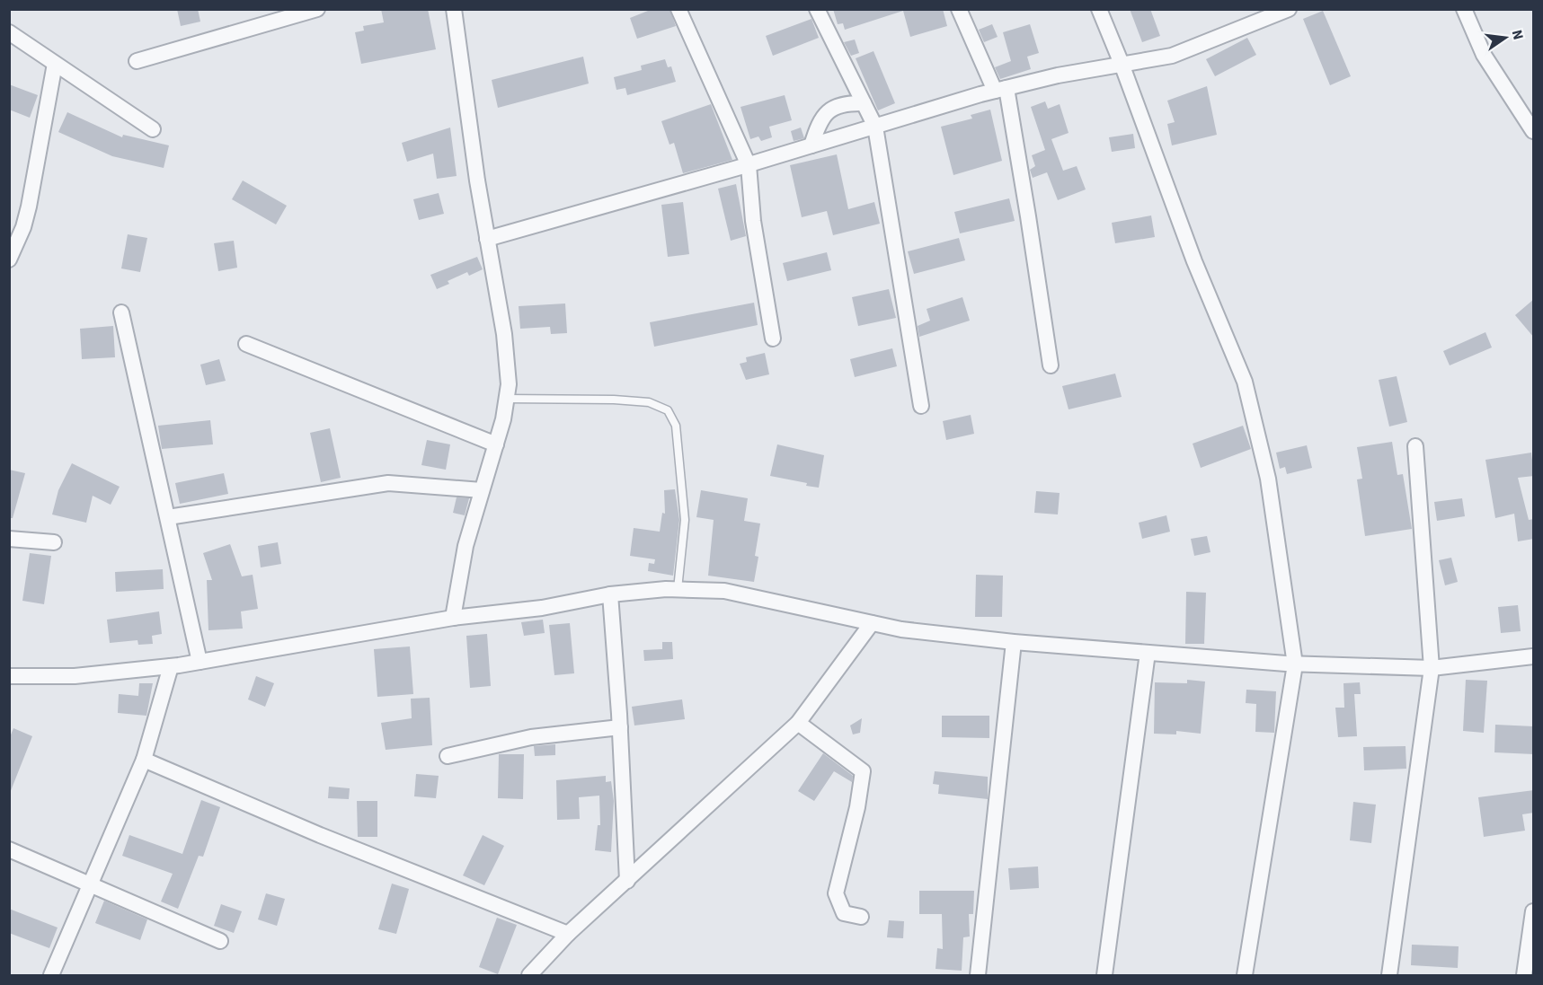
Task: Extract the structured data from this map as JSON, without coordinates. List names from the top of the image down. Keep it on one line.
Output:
{"north":"right"}
